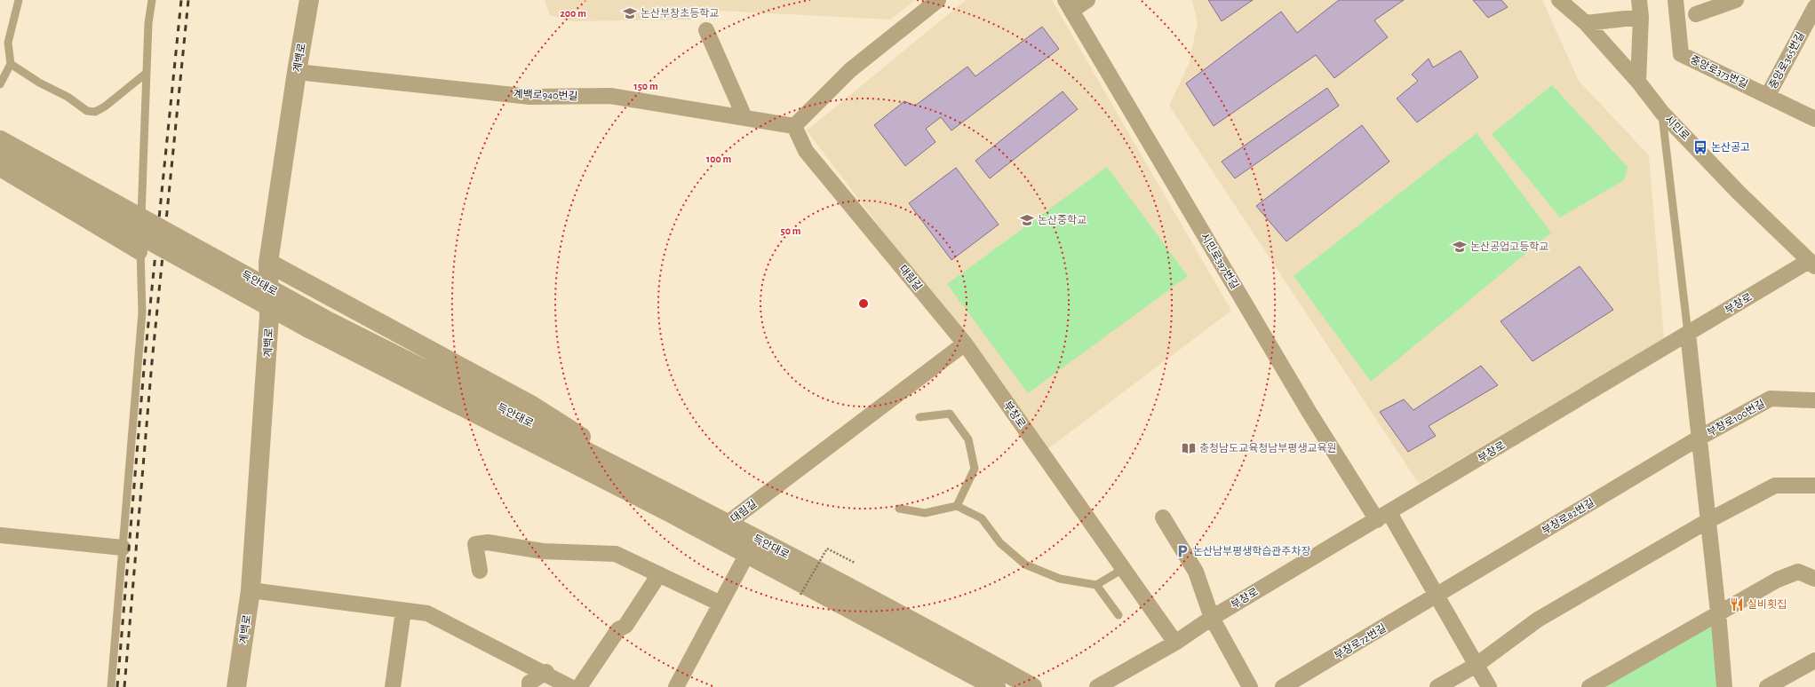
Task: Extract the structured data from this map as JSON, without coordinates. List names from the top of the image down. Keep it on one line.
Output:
{"streets":{"street":["계백로","중앙로365번길","중앙로373번길","계백로940번길","시민로","시민로397번길","대림길","득안대로","부창로","부창로100번길","부창로82번길","부창로72번길"]},"crossings":[["계백로","계백로940번길"],["중앙로365번길","중앙로373번길"],["계백로940번길","대림길"],["시민로","부창로"],["시민로397번길","부창로"],["대림길","득안대로"],["대림길","부창로"],["부창로100번길","부창로82번길"],["부창로82번길","부창로72번길"]],"places":{"school or university":["논산부창초등학교","논산중학교","논산공업고등학교"],"bus stop":["논산공고"],"library":["충청남도교육청남부평생교육원"],"parking":["논산남부평생학습관주차장"],"restaurant":["실비횟집"]},"rings":["200 m","150 m","100 m","50 m"]}
